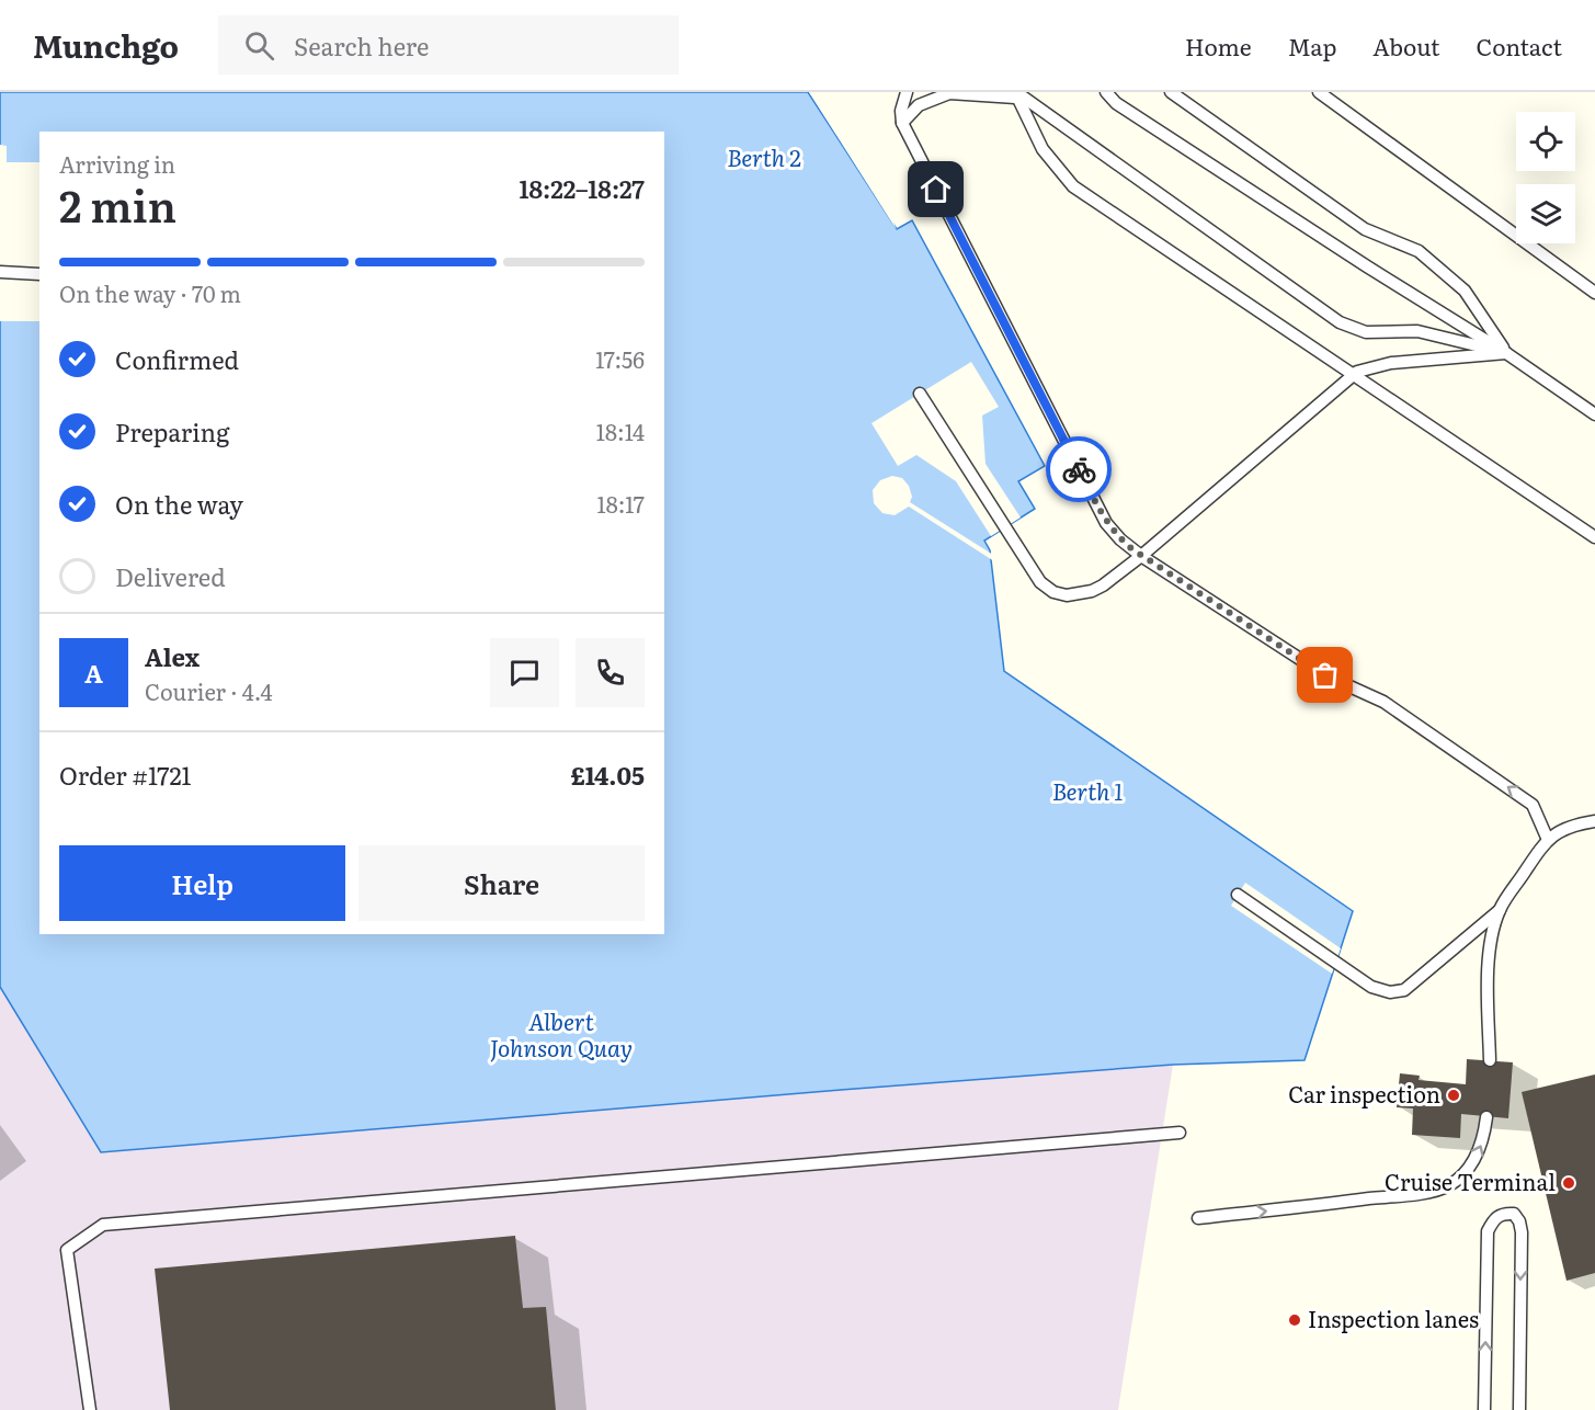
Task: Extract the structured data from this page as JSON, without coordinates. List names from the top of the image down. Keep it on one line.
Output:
{"water":["Berth 2","Berth 1","Albert Johnson Quay"],"places":["Car inspection","Cruise Terminal","Inspection lanes"],"page":{"header":"Munchgo","search":"Search here","nav":["Home","Map","About","Contact"],"heading":["2 min","Arriving in","18:22–18:27"],"panel":["Alex","Courier · 4.4","Order #1721","£14.05"],"bar":"On the way · 70 m","list":[["Confirmed","17:56"],["Preparing","18:14"],["On the way","18:17"],"Delivered"],"round":"A","buttons":["Help","Share"]}}
